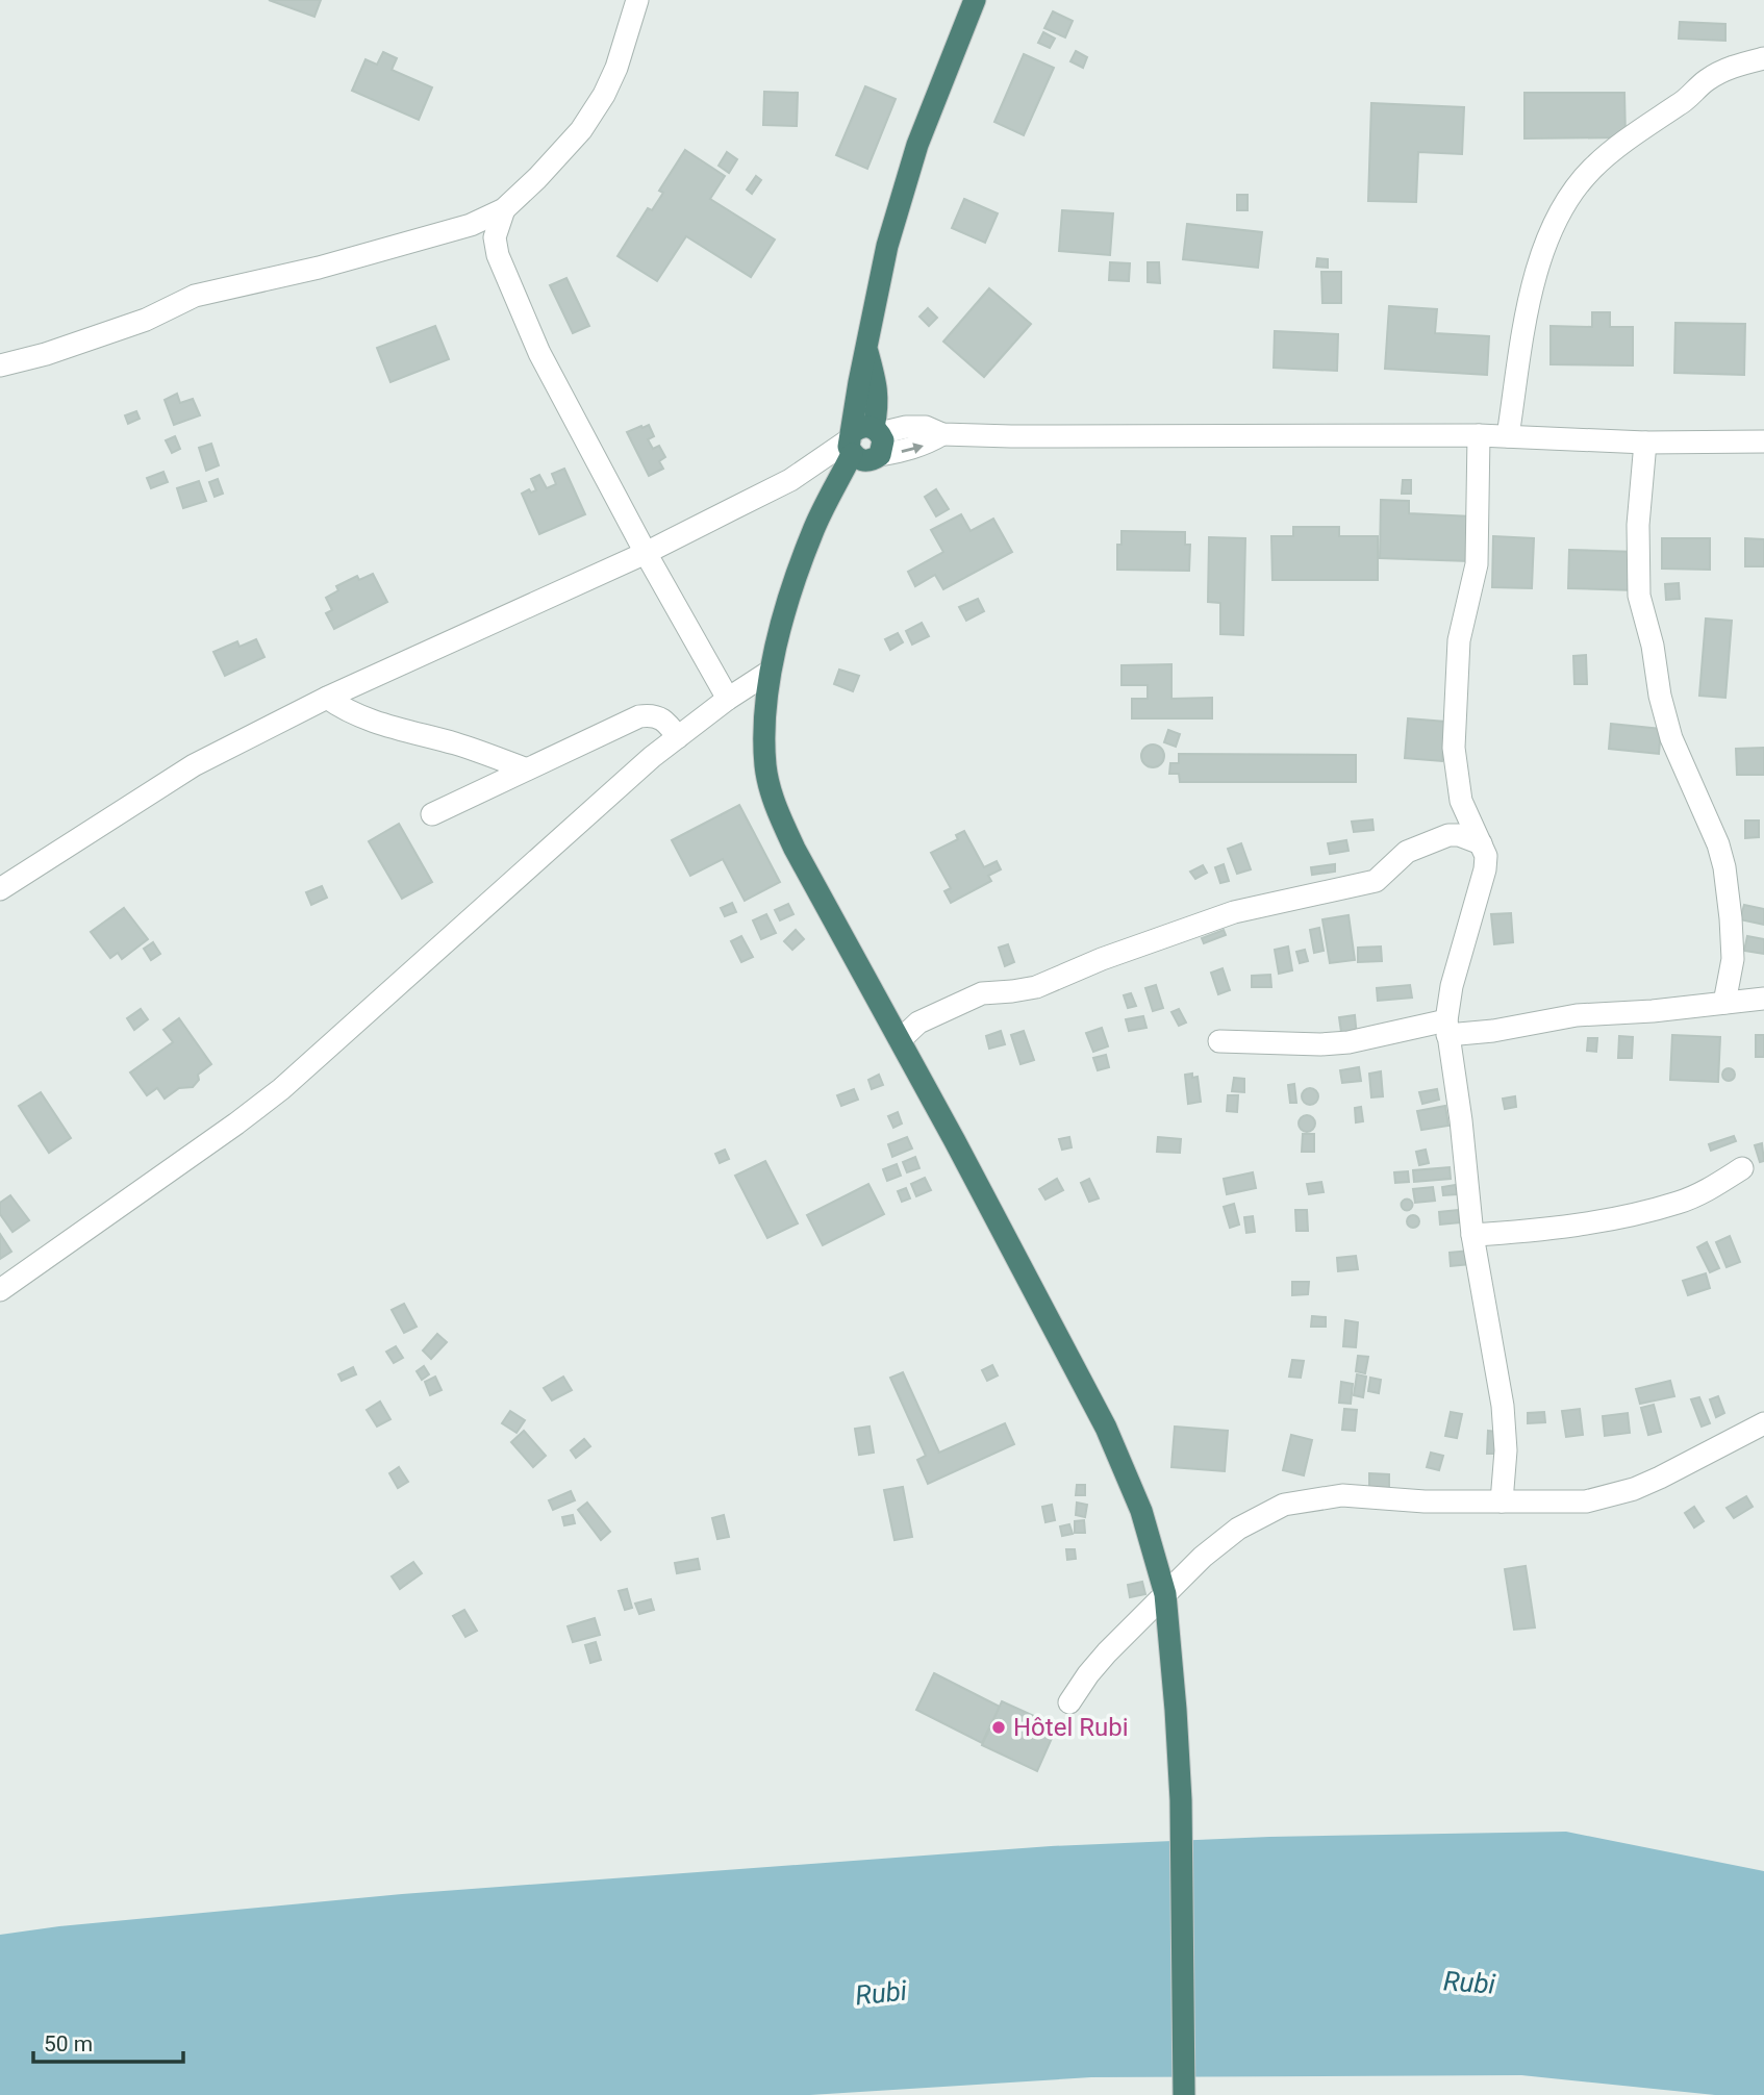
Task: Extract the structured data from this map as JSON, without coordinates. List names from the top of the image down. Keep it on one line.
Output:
{"water":["Rubi"],"places":["Hôtel Rubi"],"scale_bar":"50 m"}
